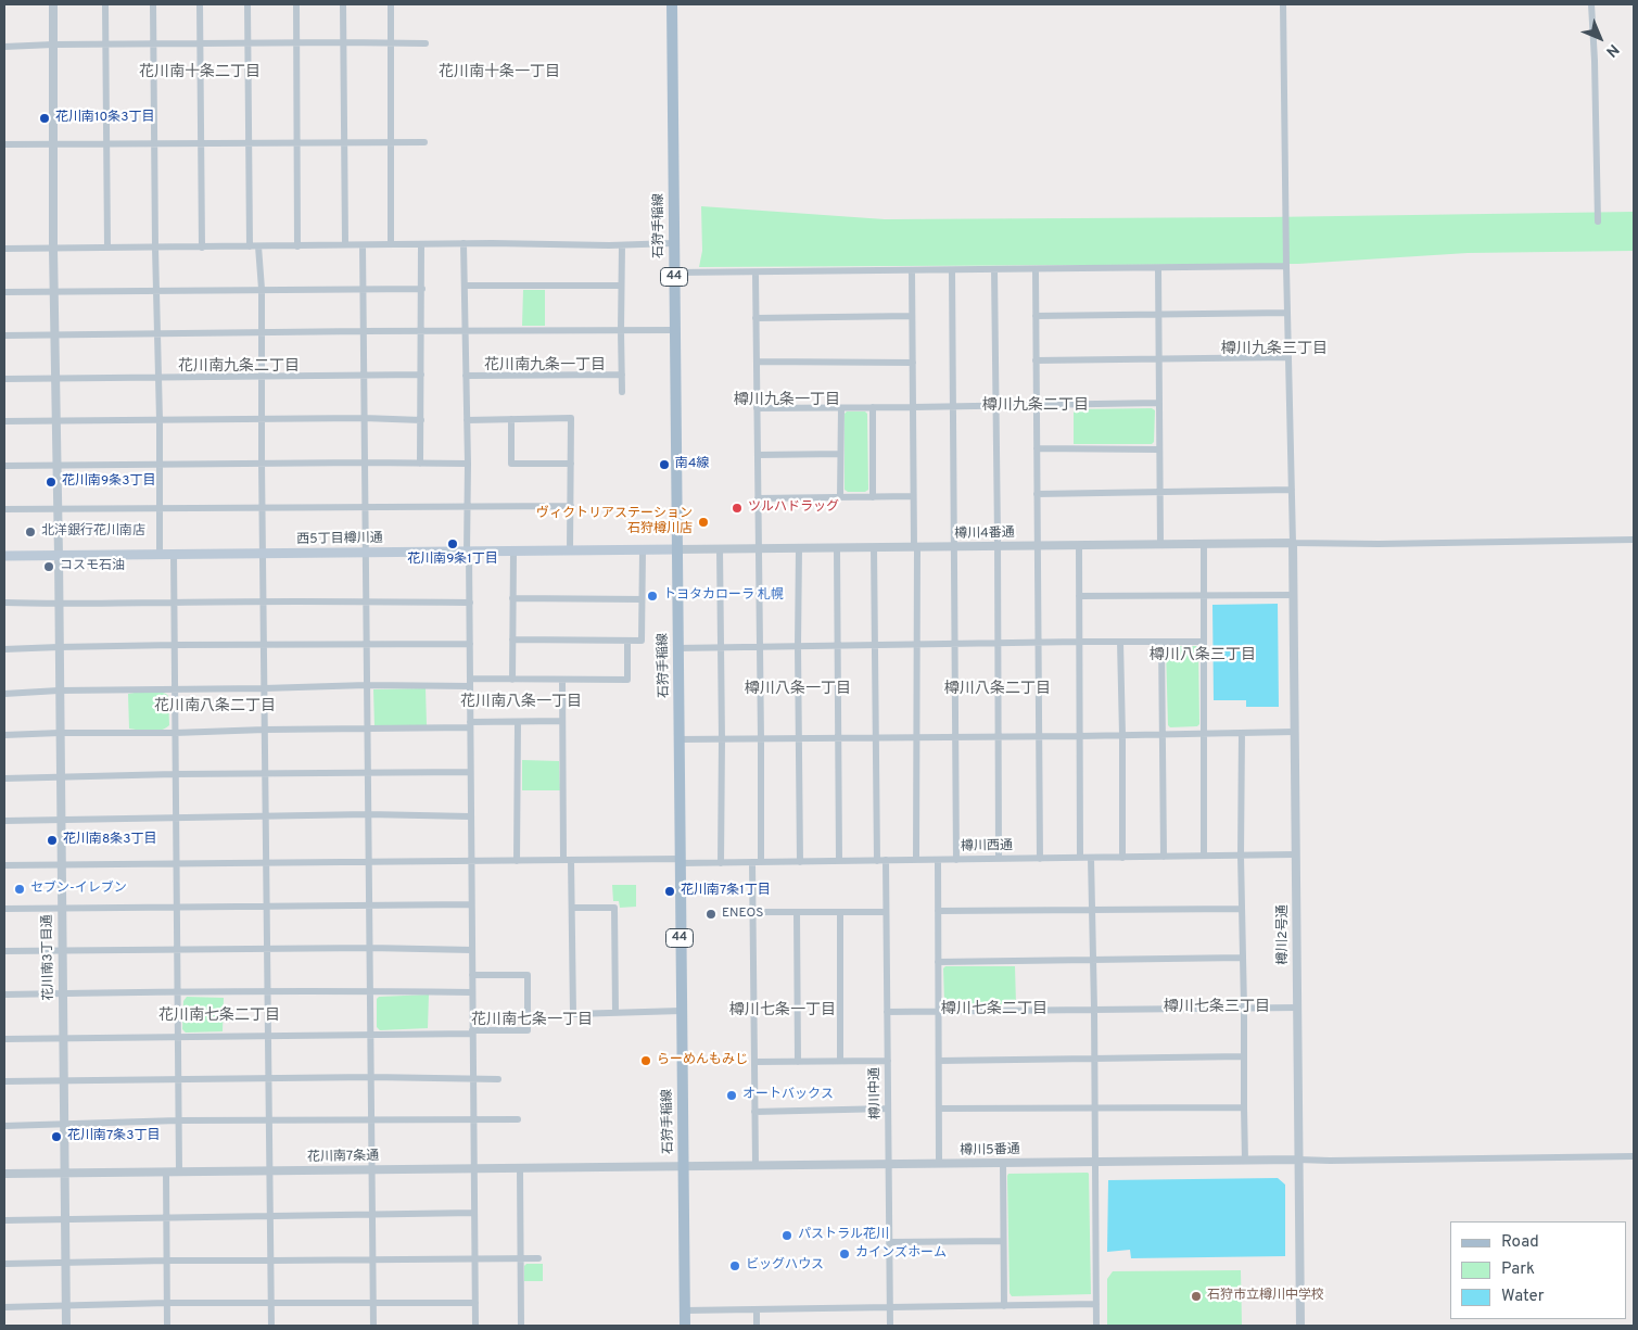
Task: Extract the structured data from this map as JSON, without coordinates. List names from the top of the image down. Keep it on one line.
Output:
{"streets":{"main road":["石狩手稲線","44","西5丁目樽川通"],"street":["樽川4番通","樽川西通","樽川2号通","花川南3丁目通","樽川中通","樽川5番通","花川南7条通"]},"crossings":[["石狩手稲線","樽川4番通"],["石狩手稲線","西5丁目樽川通"],["石狩手稲線","樽川西通"],["石狩手稲線","樽川5番通"],["石狩手稲線","花川南7条通"],["樽川4番通","西5丁目樽川通"],["樽川4番通","樽川2号通"],["西5丁目樽川通","花川南3丁目通"],["樽川西通","樽川2号通"],["樽川西通","花川南3丁目通"],["樽川西通","樽川中通"],["樽川2号通","樽川5番通"],["花川南3丁目通","花川南7条通"],["樽川中通","樽川5番通"],["樽川5番通","花川南7条通"]],"districts":["花川南十条二丁目","花川南十条一丁目","樽川九条三丁目","花川南九条一丁目","花川南九条二丁目","樽川九条一丁目","樽川九条二丁目","樽川八条三丁目","樽川八条一丁目","樽川八条二丁目","花川南八条一丁目","花川南八条二丁目","樽川七条三丁目","樽川七条二丁目","樽川七条一丁目","花川南七条二丁目","花川南七条一丁目"],"places":["花川南10条3丁目","南4線","花川南9条3丁目","ツルハドラッグ","ヴィクトリアステーション 石狩樽川店","北洋銀行花川南店","花川南9条1丁目","コスモ石油","トヨタカローラ 札幌","花川南8条3丁目","セブン-イレブン","花川南7条1丁目","ENEOS","らーめんもみじ","オートバックス","花川南7条3丁目","パストラル花川","カインズホーム","ビッグハウス","石狩市立樽川中学校"],"legend":["Road","Park","Water"],"north":"bottom right"}
